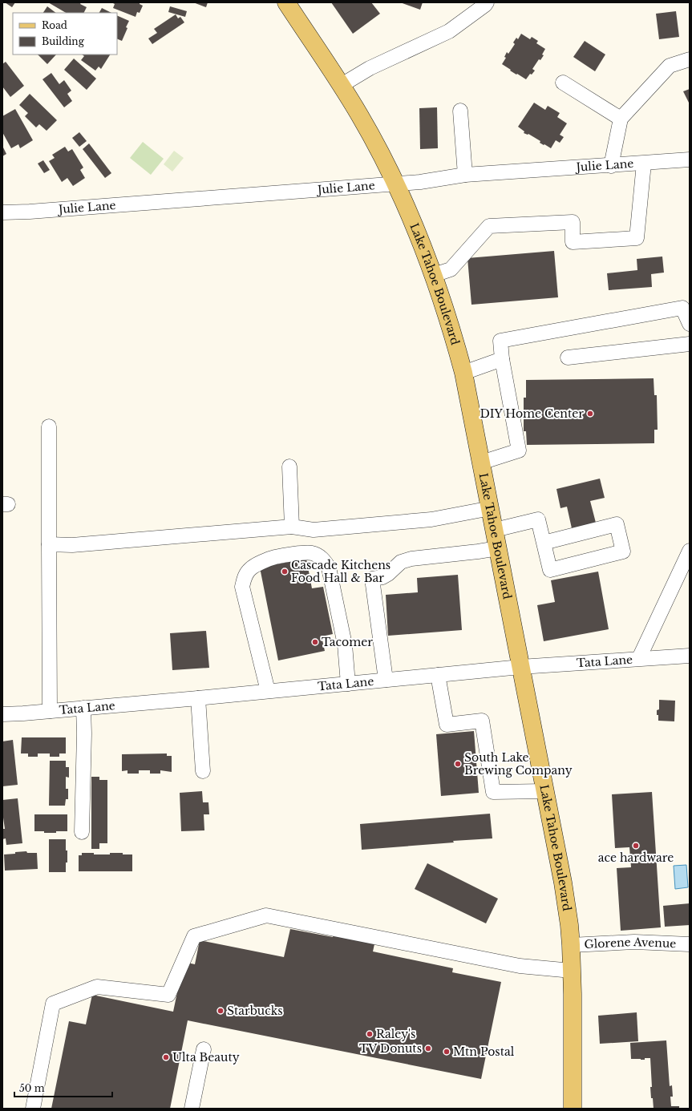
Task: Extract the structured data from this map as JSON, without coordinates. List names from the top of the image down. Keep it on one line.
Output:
{"streets":{"main road":["Lake Tahoe Boulevard"],"street":["Julie Lane","Tata Lane","Glorene Avenue"]},"crossings":[["Julie Lane","Lake Tahoe Boulevard"],["Lake Tahoe Boulevard","Tata Lane"],["Lake Tahoe Boulevard","Glorene Avenue"]],"places":["DIY Home Center","Cascade Kitchens Food Hall & Bar","Tacomer","South Lake Brewing Company","ace hardware","Starbucks","Raley's","TV Donuts","Mtn Postal","Ulta Beauty"],"legend":["Road","Building"],"scale_bar":"50 m"}
